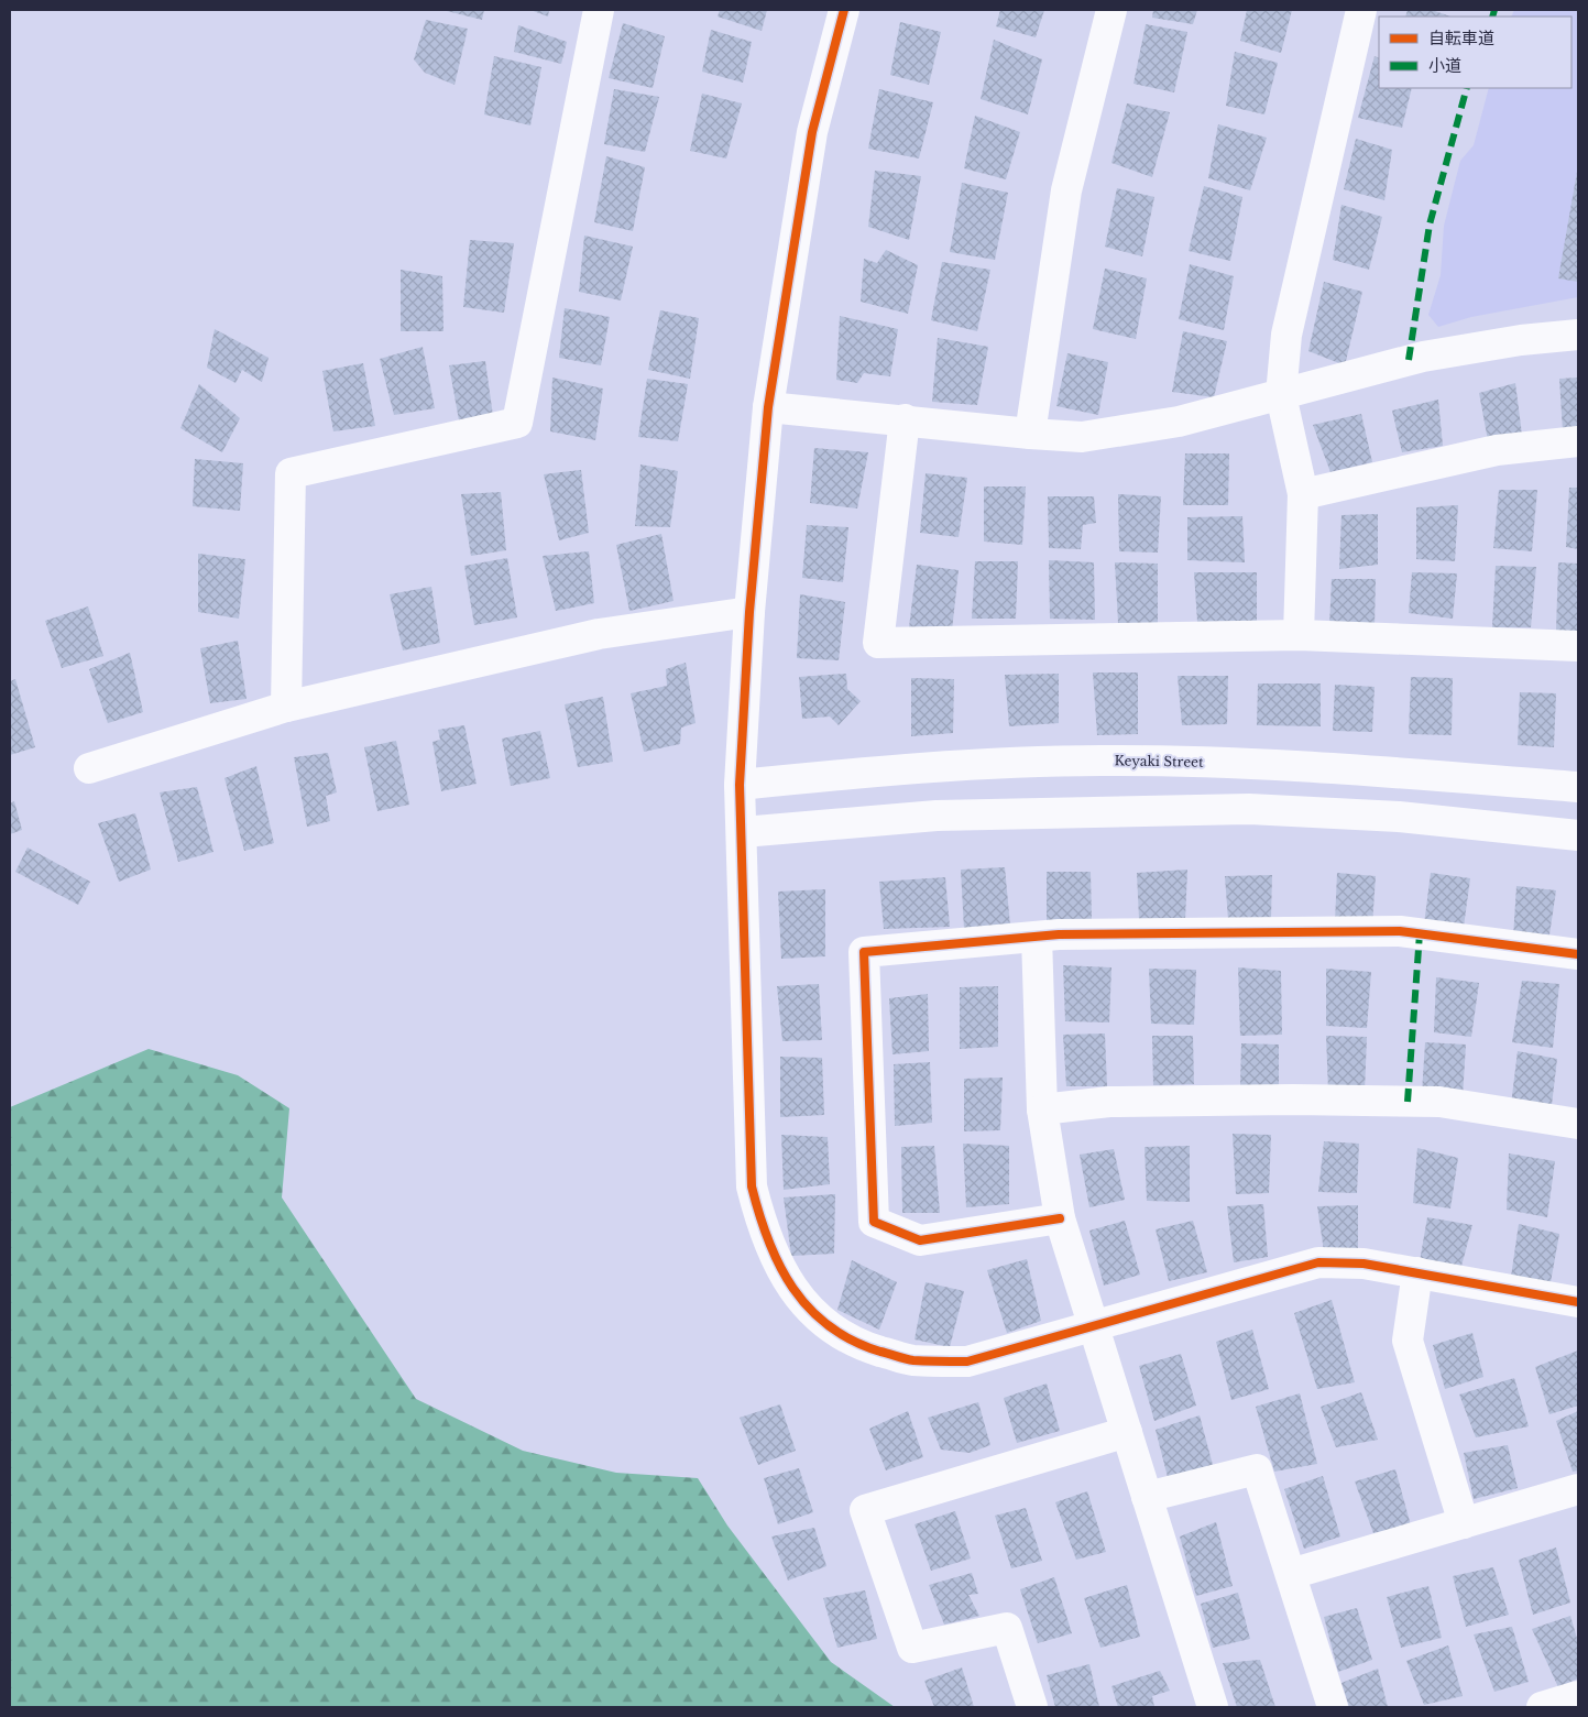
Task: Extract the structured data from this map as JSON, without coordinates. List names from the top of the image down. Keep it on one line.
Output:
{"streets":{"street":["Keyaki Street"]},"legend":["自転車道","小道"]}
